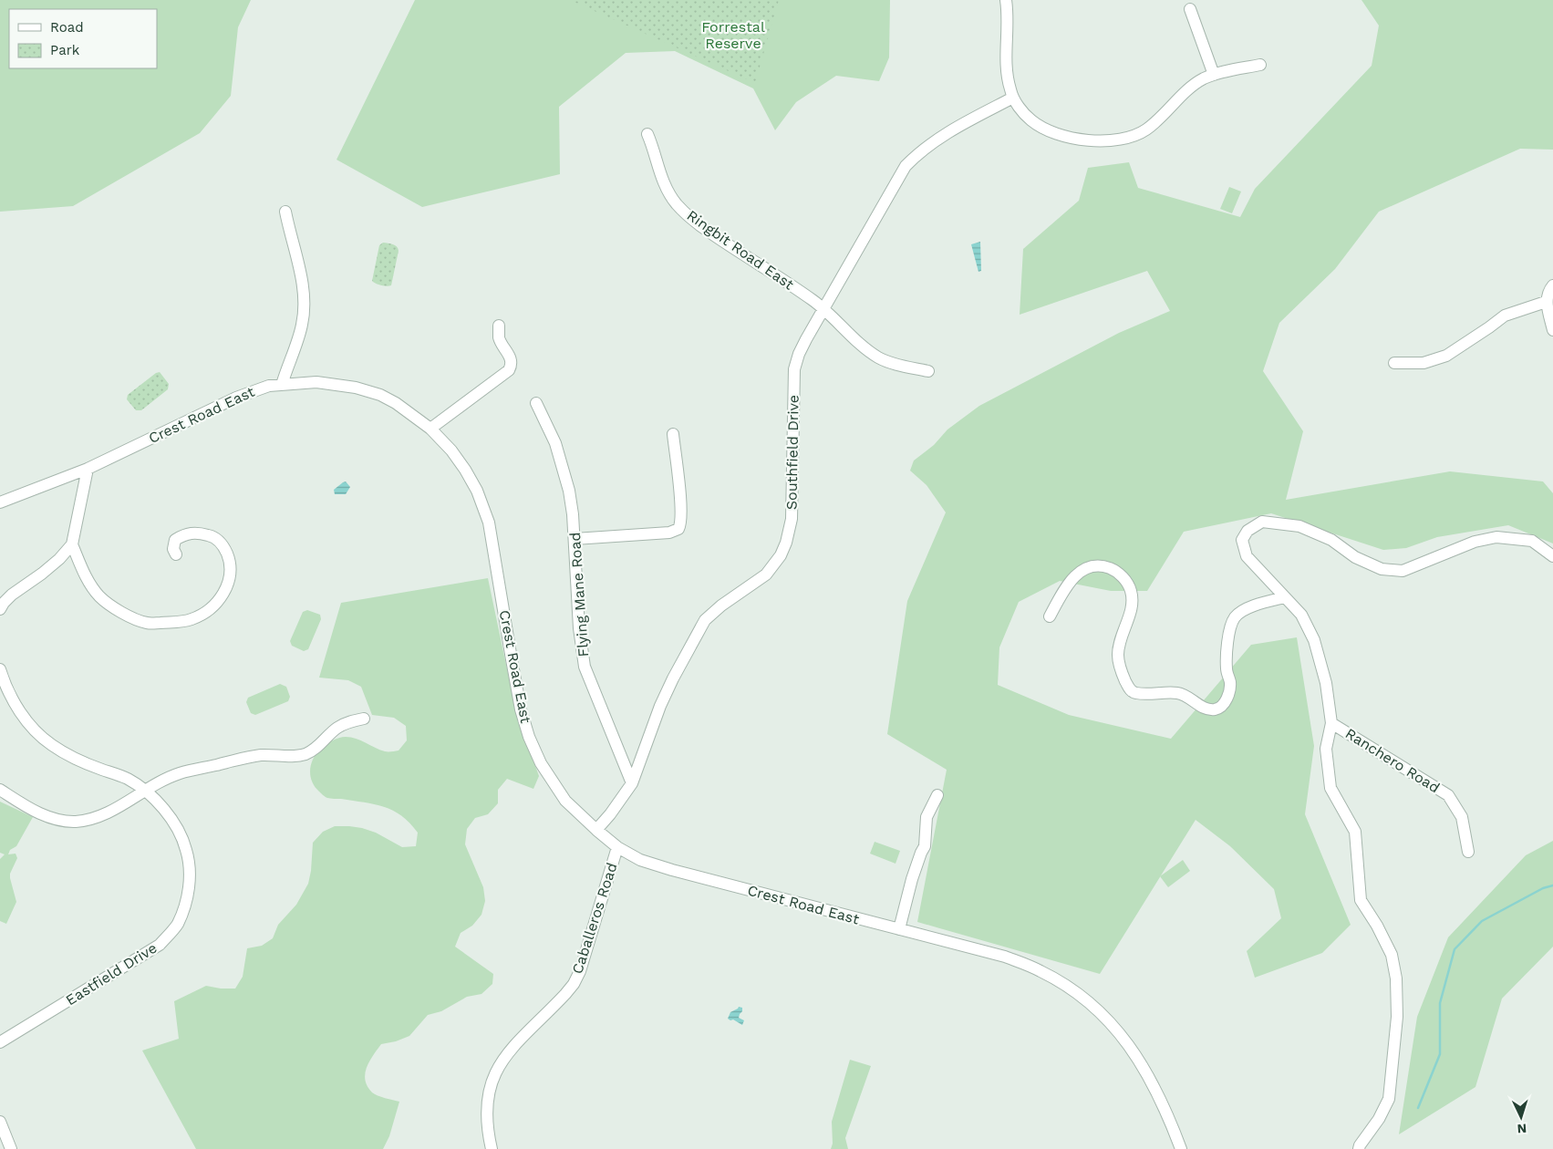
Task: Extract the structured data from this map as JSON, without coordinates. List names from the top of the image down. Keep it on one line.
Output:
{"streets":{"street":["Ringbit Road East","Crest Road East","Southfield Drive","Flying Mane Road","Ranchero Road","Caballeros Road","Eastfield Drive"]},"crossings":[["Ringbit Road East","Southfield Drive"],["Crest Road East","Southfield Drive"],["Crest Road East","Caballeros Road"],["Southfield Drive","Flying Mane Road"]],"parks":["Forrestal Reserve"],"legend":["Road","Park"],"north":"bottom"}
